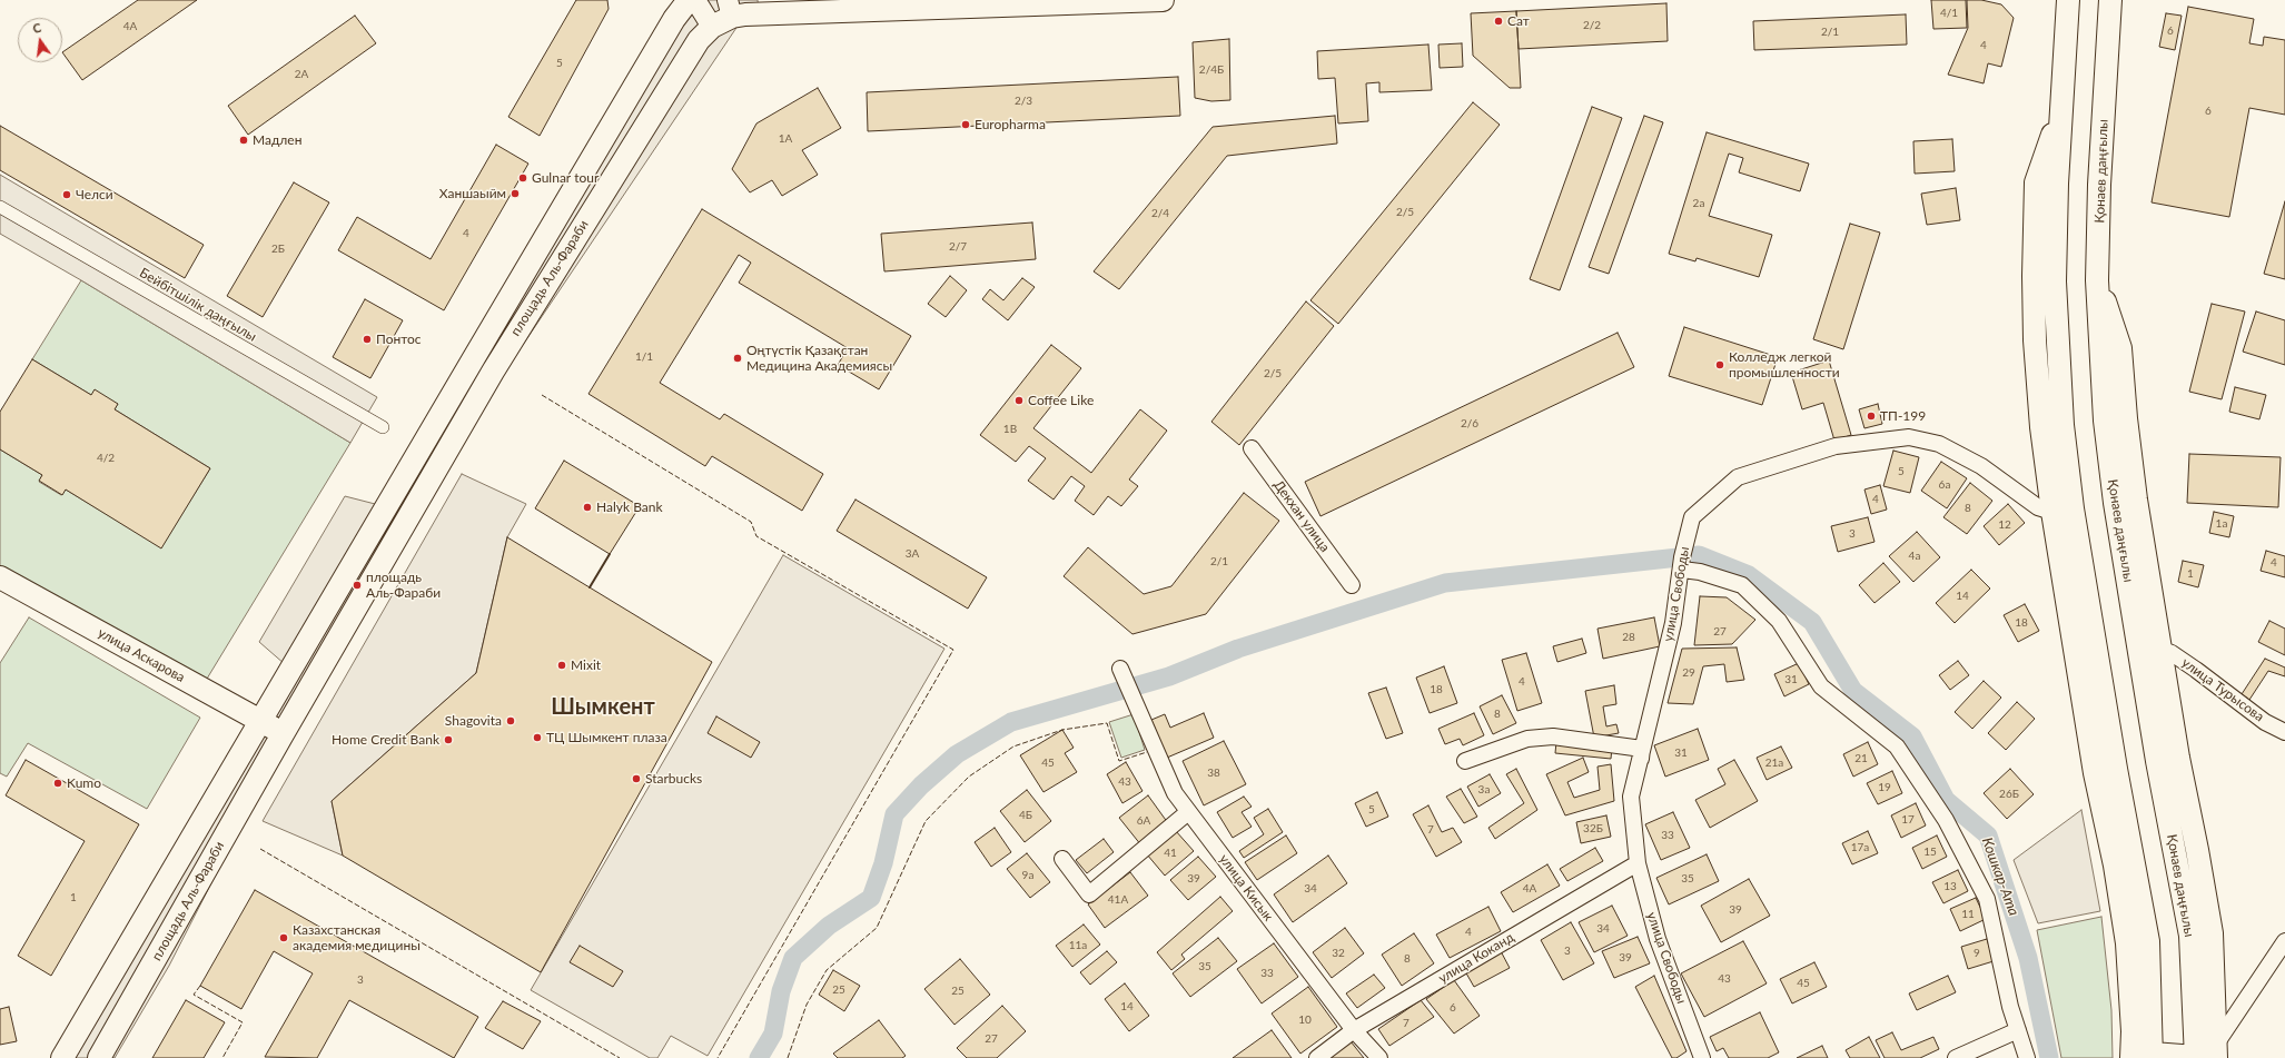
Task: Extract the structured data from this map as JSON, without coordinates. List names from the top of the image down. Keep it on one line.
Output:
{"streets":{"main road":["Қонаев даңғылы","площадь Аль-Фараби","улица Аскарова"],"street":["Бейбітшілік даңғылы","Декхан улица","улица Свободы","улица Турысова","улица Кисык","улица Коканд"]},"crossings":[["площадь Аль-Фараби","улица Аскарова"],["улица Свободы","улица Коканд"],["улица Кисык","улица Коканд"]],"districts":["Шымкент"],"water":["Кошкар-Ата"],"places":["Сат","Europharma","Мадлен","Gulnar tour","Ханшаыйм","Челси","Понтос","Оңтүстік Қазақстан Медицина Академиясы","Колледж легкой промышленности","Coffee Like","ТП-199","Halyk Bank","площадь Аль-Фараби","Mixit","Shagovita","ТЦ Шымкент плаза","Home Credit Bank","Starbucks","Kumo","Казахстанская академия медицины"],"house_numbers":["4/1","2/2","4А","6","2/1","4","5","2/4Б","2А","2/3","6","1А","2а","2/5","2/4","4","2/7","2Б","1/1","2/5","2/6","1В","4/2","5","6а","4","8","1а","12","3","3А","4а","2/1","4","1","14","18","27","28","29","31","4","18","8","31","21","45","21а","38","43","19","3а","26Б","5","4Б","17","6А","32Б","7","33","17а","15","41","9а","39","35","13","34","4А","1","41А","39","11","34","4","11а","3","32","9","39","8","35","33","43","3","45","25","25","14","6","10","7","27"],"north":"top"}
